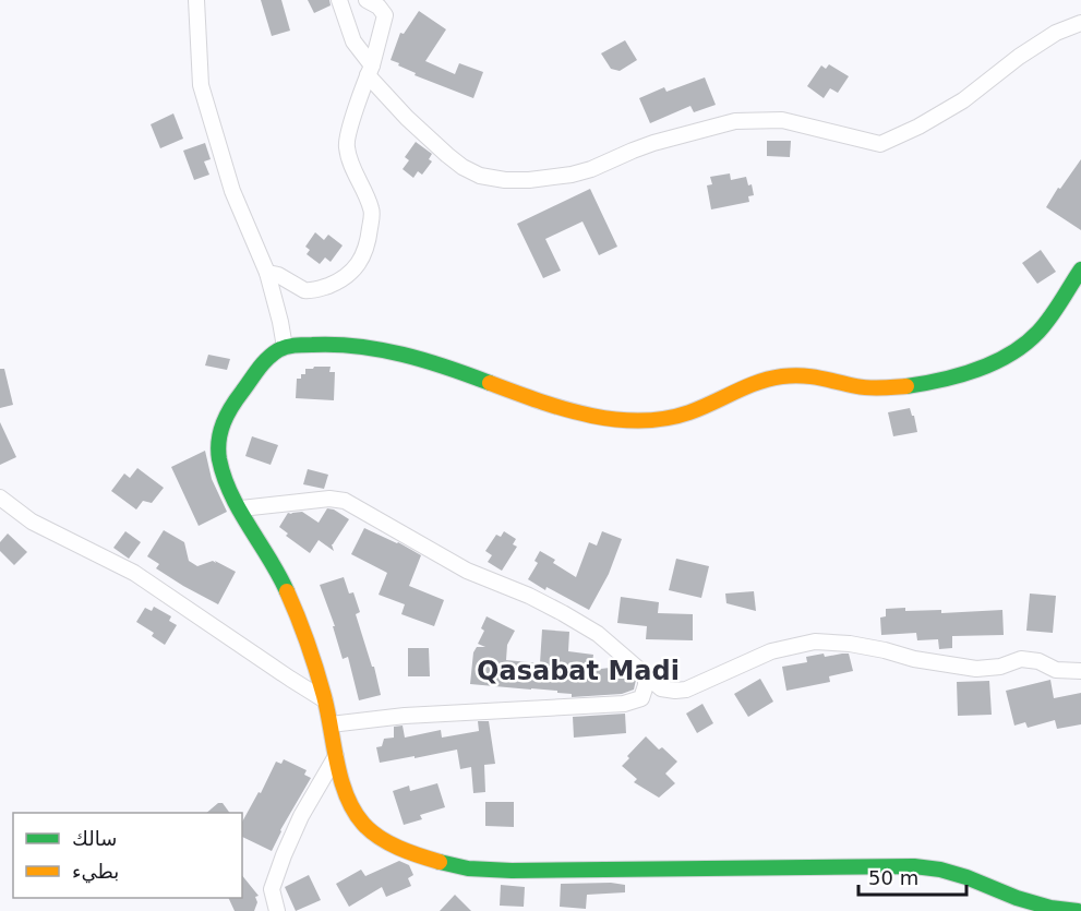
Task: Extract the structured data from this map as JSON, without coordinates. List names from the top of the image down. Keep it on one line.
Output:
{"districts":["Qasabat Madi"],"legend":["سالك","بطيء"],"scale_bar":"50 m"}
